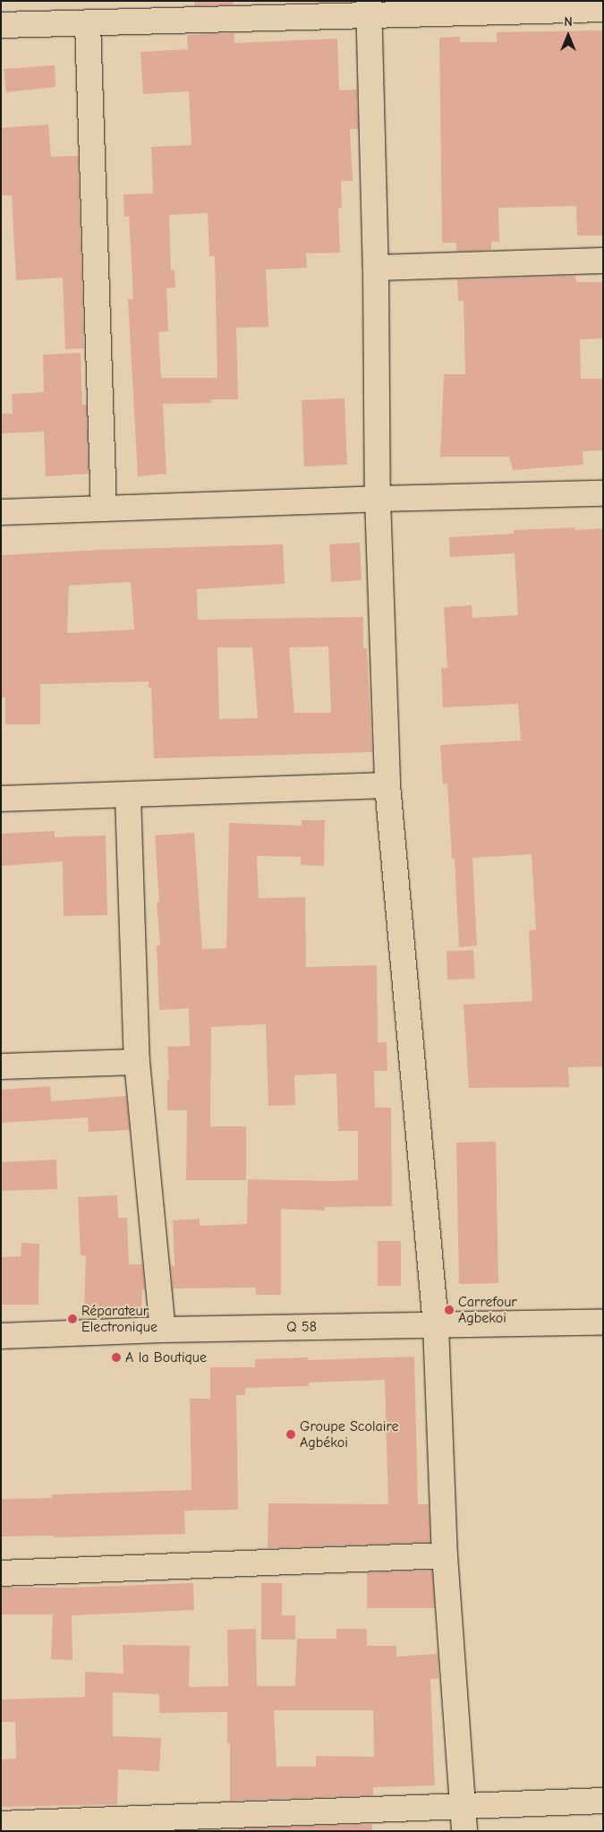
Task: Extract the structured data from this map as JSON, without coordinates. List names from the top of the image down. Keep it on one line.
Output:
{"streets":{"street":["Q 58"]},"places":["Carrefour Agbekoi","Réparateur Electronique","A la Boutique","Groupe Scolaire Agbékoi"],"north":"top"}
